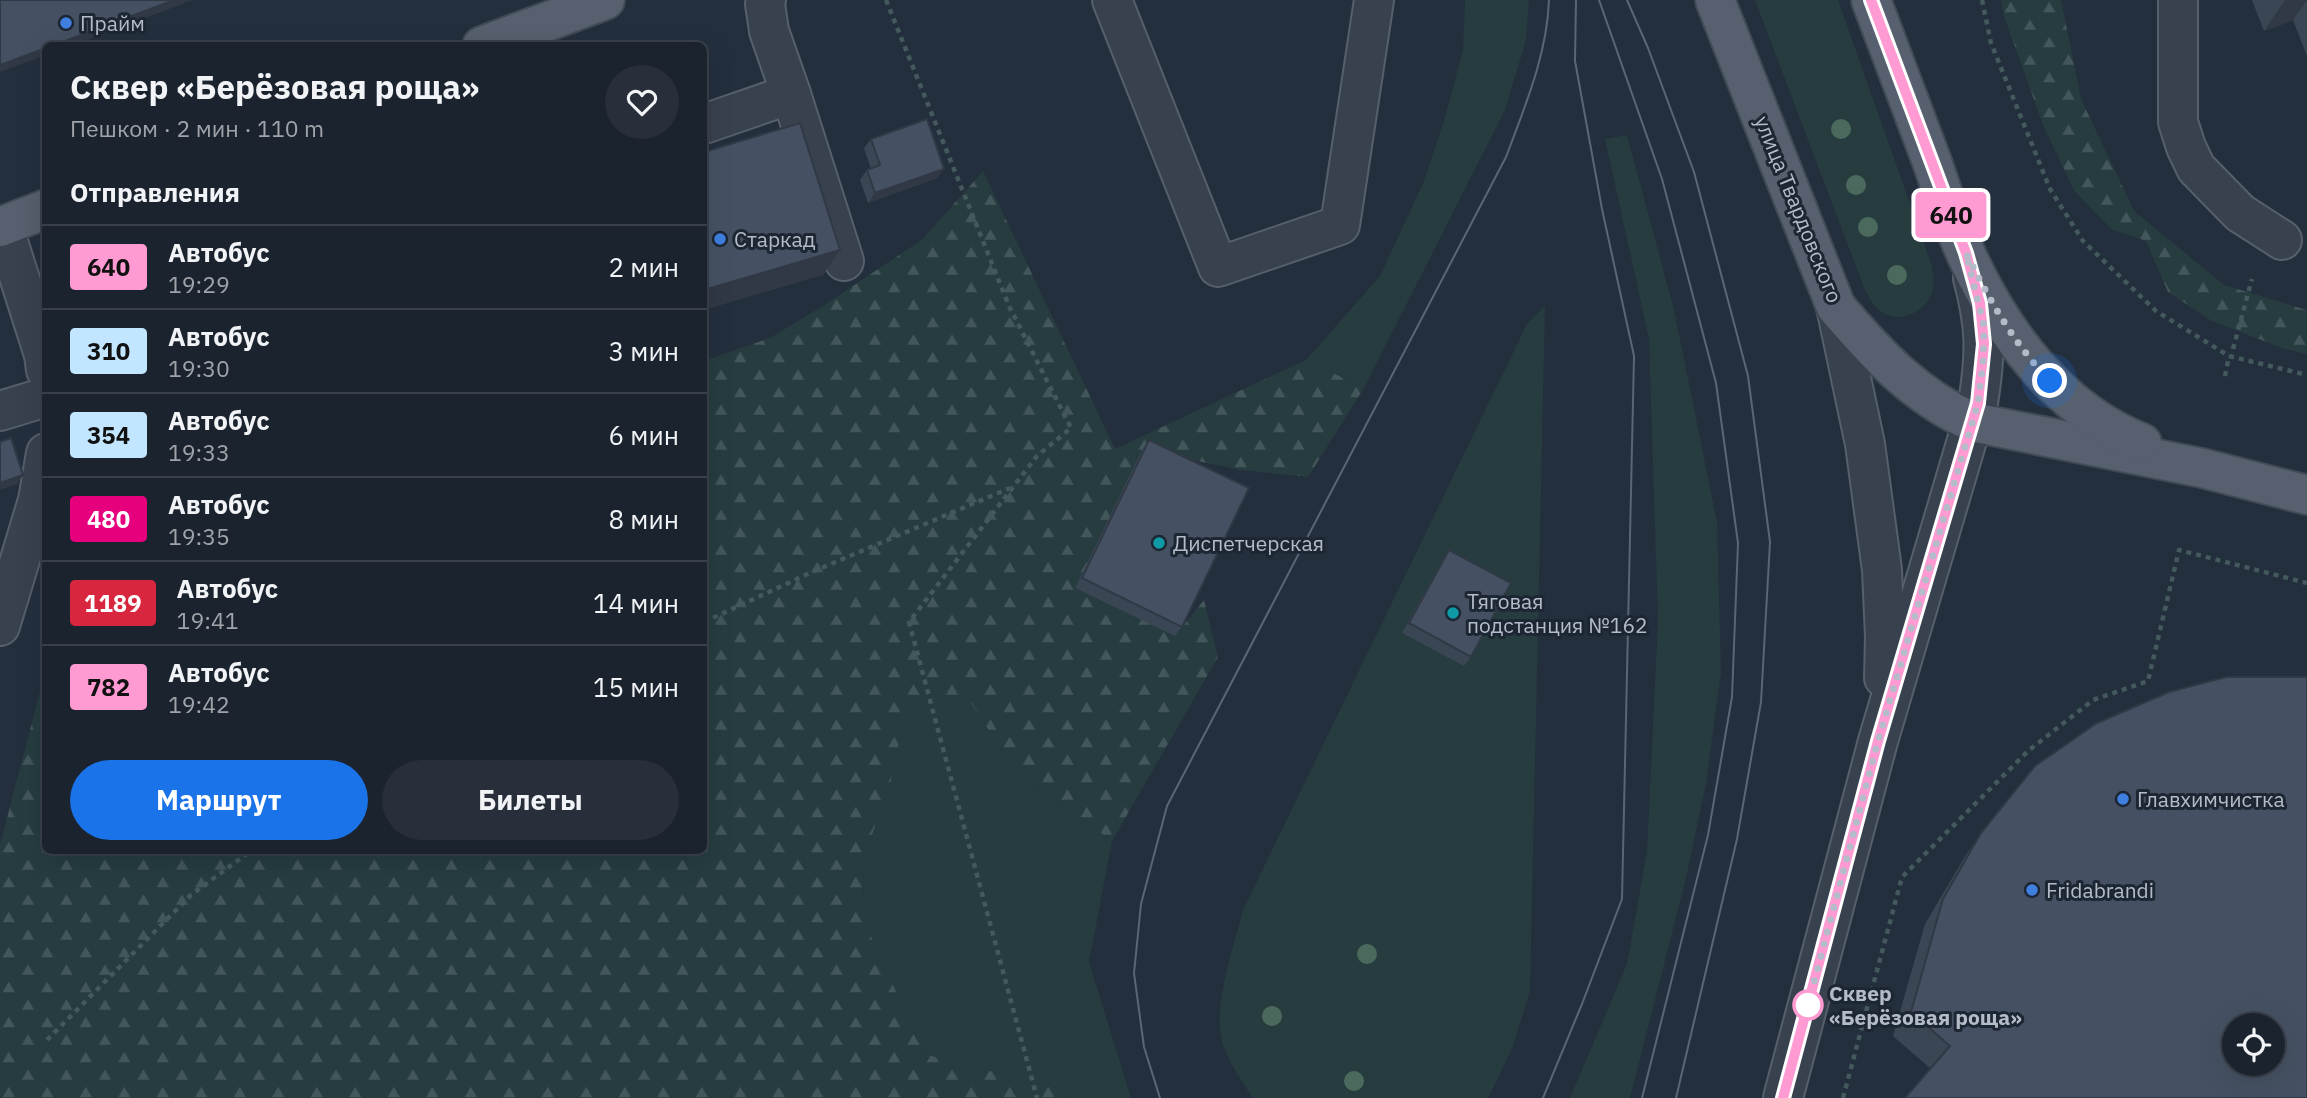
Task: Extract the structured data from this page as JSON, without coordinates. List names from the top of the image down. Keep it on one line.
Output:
{"streets":{"main road":["улица Твардовского"]},"places":["Прайм","Старкад","Диспетчерская","Тяговая подстанция №162","Главхимчистка","Fridabrandi","Сквер «Берёзовая роща»"],"lines":["bus line 640"],"page":{"on_map":"640","heading":[["Сквер «Берёзовая роща»","Пешком · 2 мин · 110 m"],"Отправления"],"list":[{"mark":"640","name":"Автобус","note":"19:29","value":"2 мин"},{"mark":"310","name":"Автобус","note":"19:30","value":"3 мин"},{"mark":"354","name":"Автобус","note":"19:33","value":"6 мин"},{"mark":"480","name":"Автобус","note":"19:35","value":"8 мин"},{"mark":"1189","name":"Автобус","note":"19:41","value":"14 мин"},{"mark":"782","name":"Автобус","note":"19:42","value":"15 мин"}],"buttons":["Маршрут","Билеты"]}}
